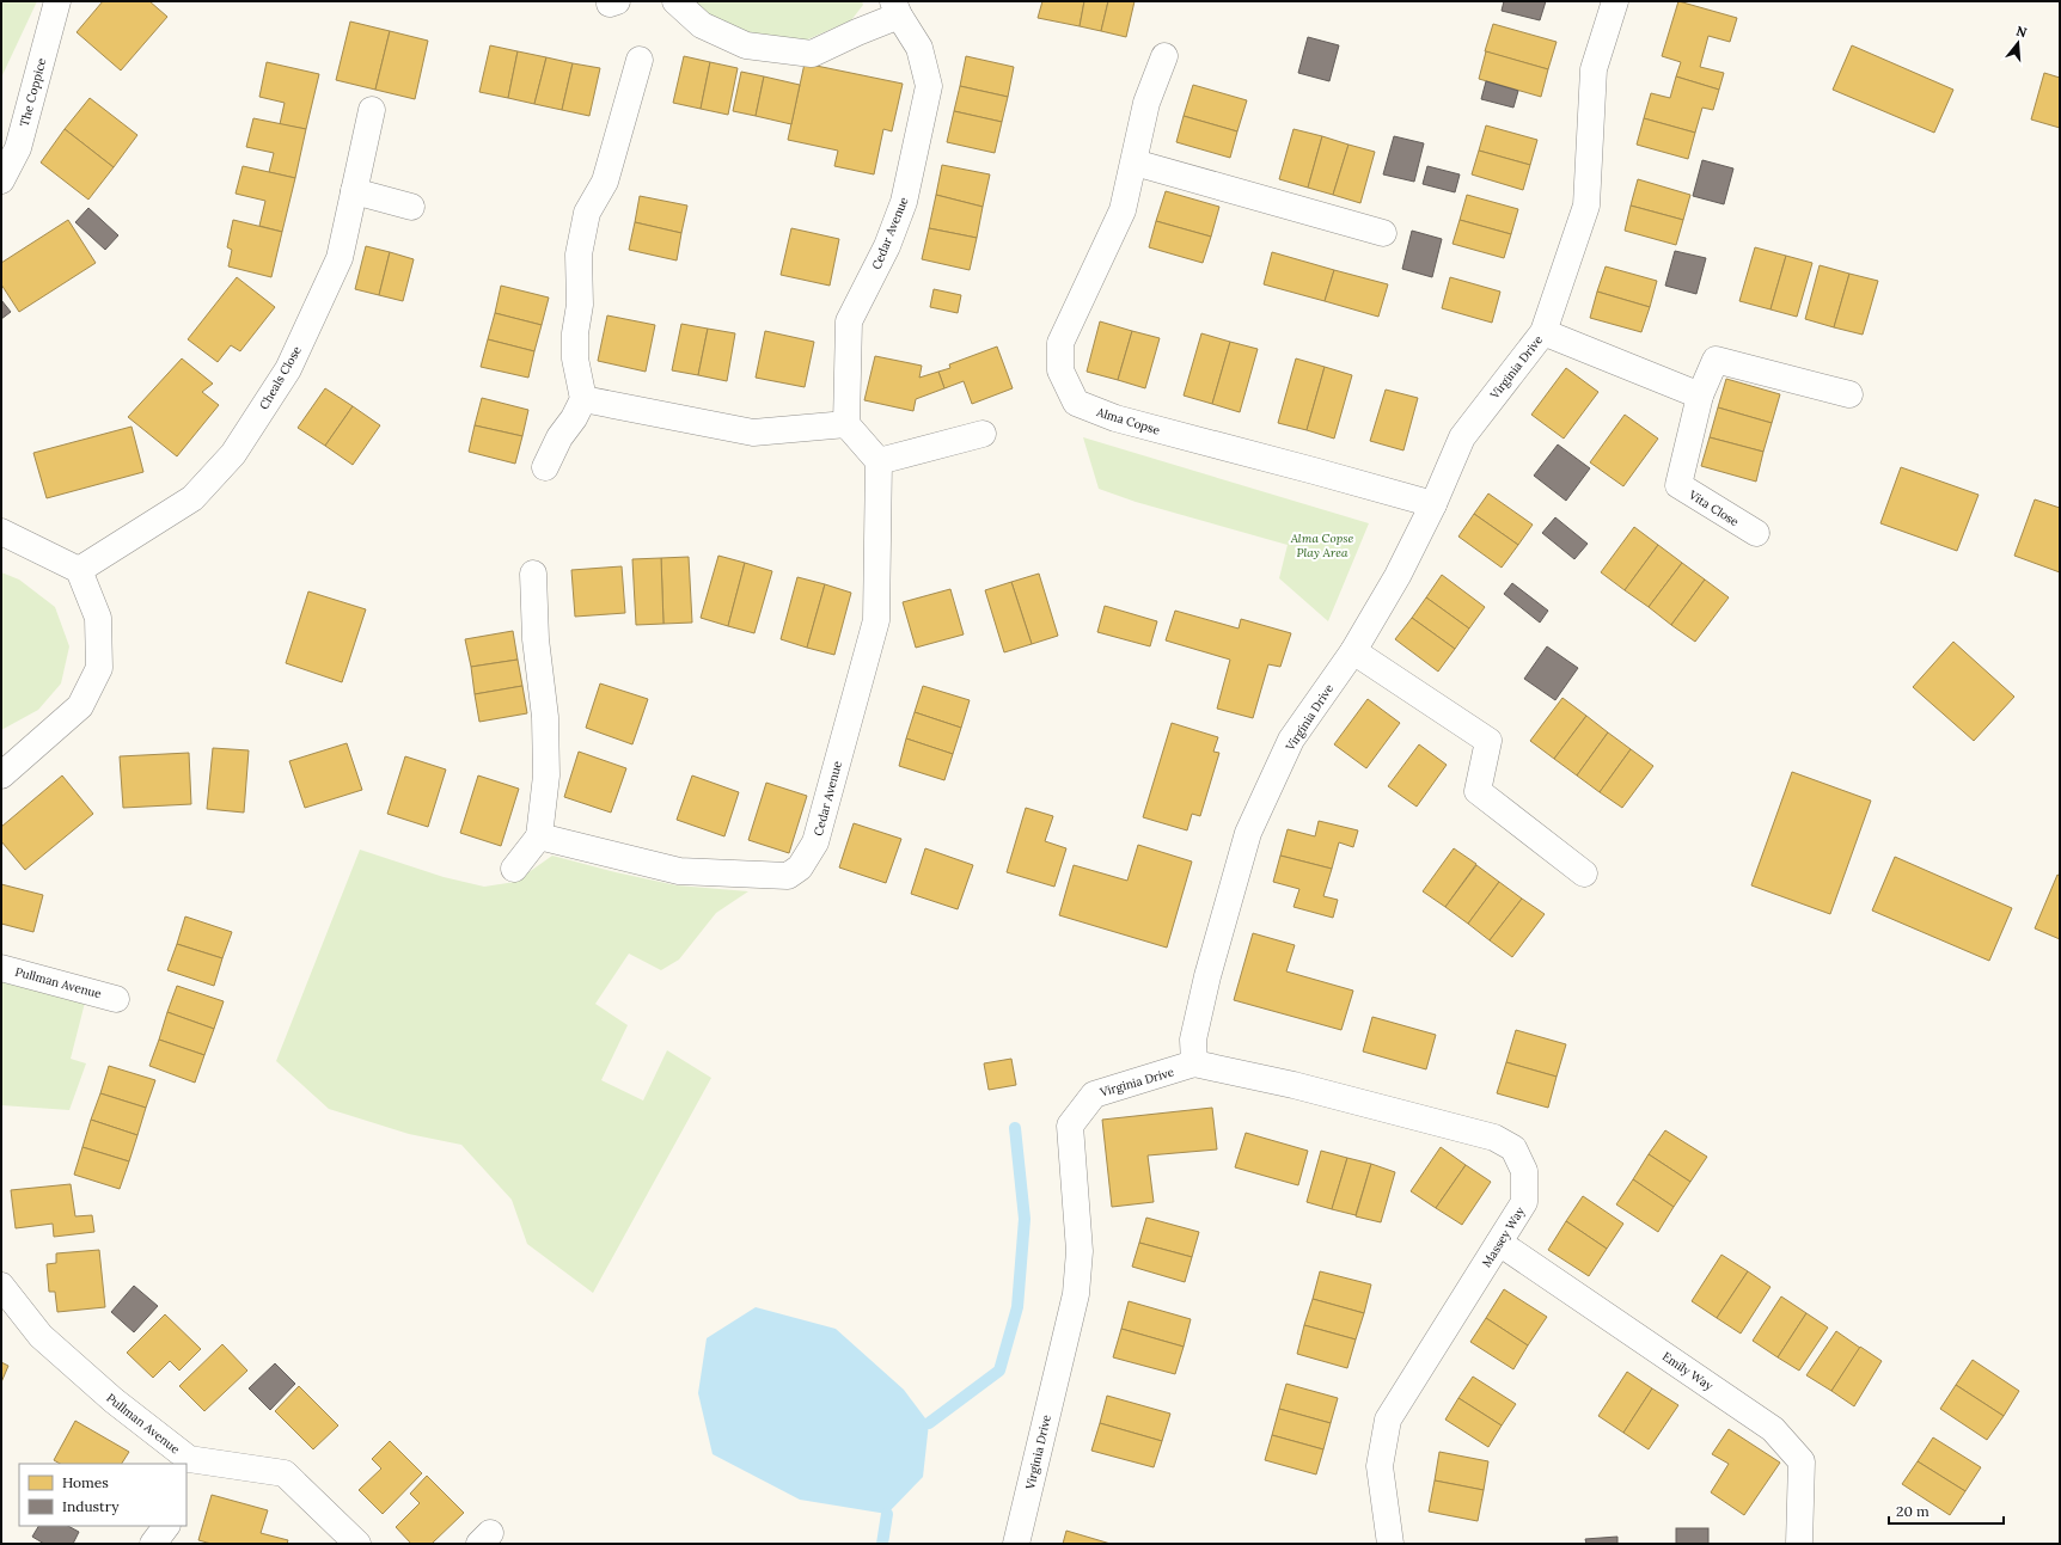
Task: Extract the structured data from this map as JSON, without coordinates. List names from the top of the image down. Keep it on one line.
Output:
{"streets":{"street":["The Coppice","Cedar Avenue","Virginia Drive","Cheals Close","Alma Copse","Vita Close","Pullman Avenue","Massey Way","Emily Way"]},"crossings":[["Virginia Drive","Alma Copse"],["Virginia Drive","Massey Way"],["Massey Way","Emily Way"]],"parks":["Alma Copse Play Area"],"legend":["Homes","Industry"],"scale_bar":"20 m","north":"top"}
